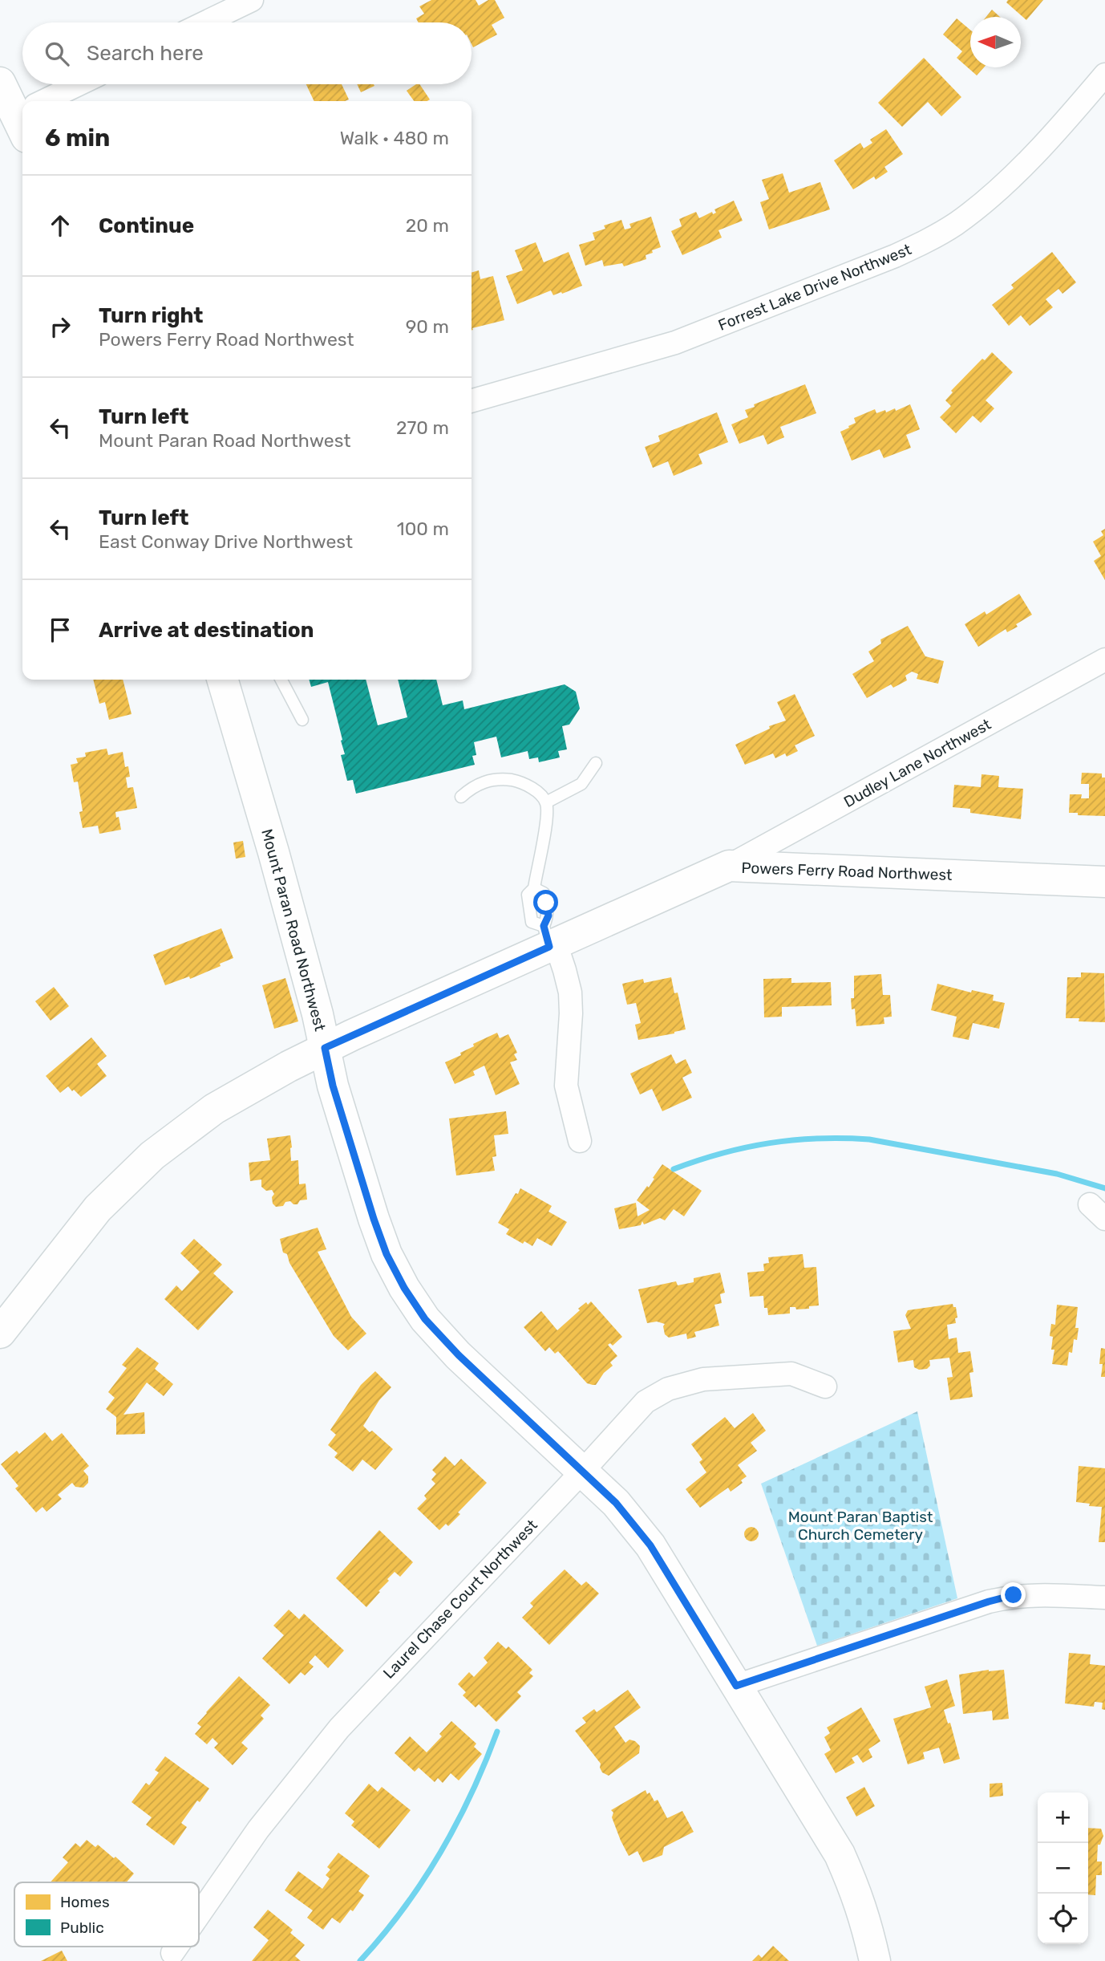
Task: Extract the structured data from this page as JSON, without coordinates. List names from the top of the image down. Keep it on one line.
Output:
{"streets":{"main road":["Powers Ferry Road Northwest","Mount Paran Road Northwest"],"street":["Forrest Lake Drive Northwest","Dudley Lane Northwest","Laurel Chase Court Northwest"]},"crossings":[["Dudley Lane Northwest","Powers Ferry Road Northwest"],["Powers Ferry Road Northwest","Mount Paran Road Northwest"],["Mount Paran Road Northwest","Laurel Chase Court Northwest"]],"parks":["Mount Paran Baptist Church Cemetery"],"legend":["Homes","Public"],"north":"left","page":{"search":"Search here","heading":["6 min","Walk · 480 m"],"list":[["Continue","20 m"],["Turn right","Powers Ferry Road Northwest","90 m"],["Turn left","Mount Paran Road Northwest","270 m"],["Turn left","East Conway Drive Northwest","100 m"],"Arrive at destination"],"map_buttons":["+","−"]}}
